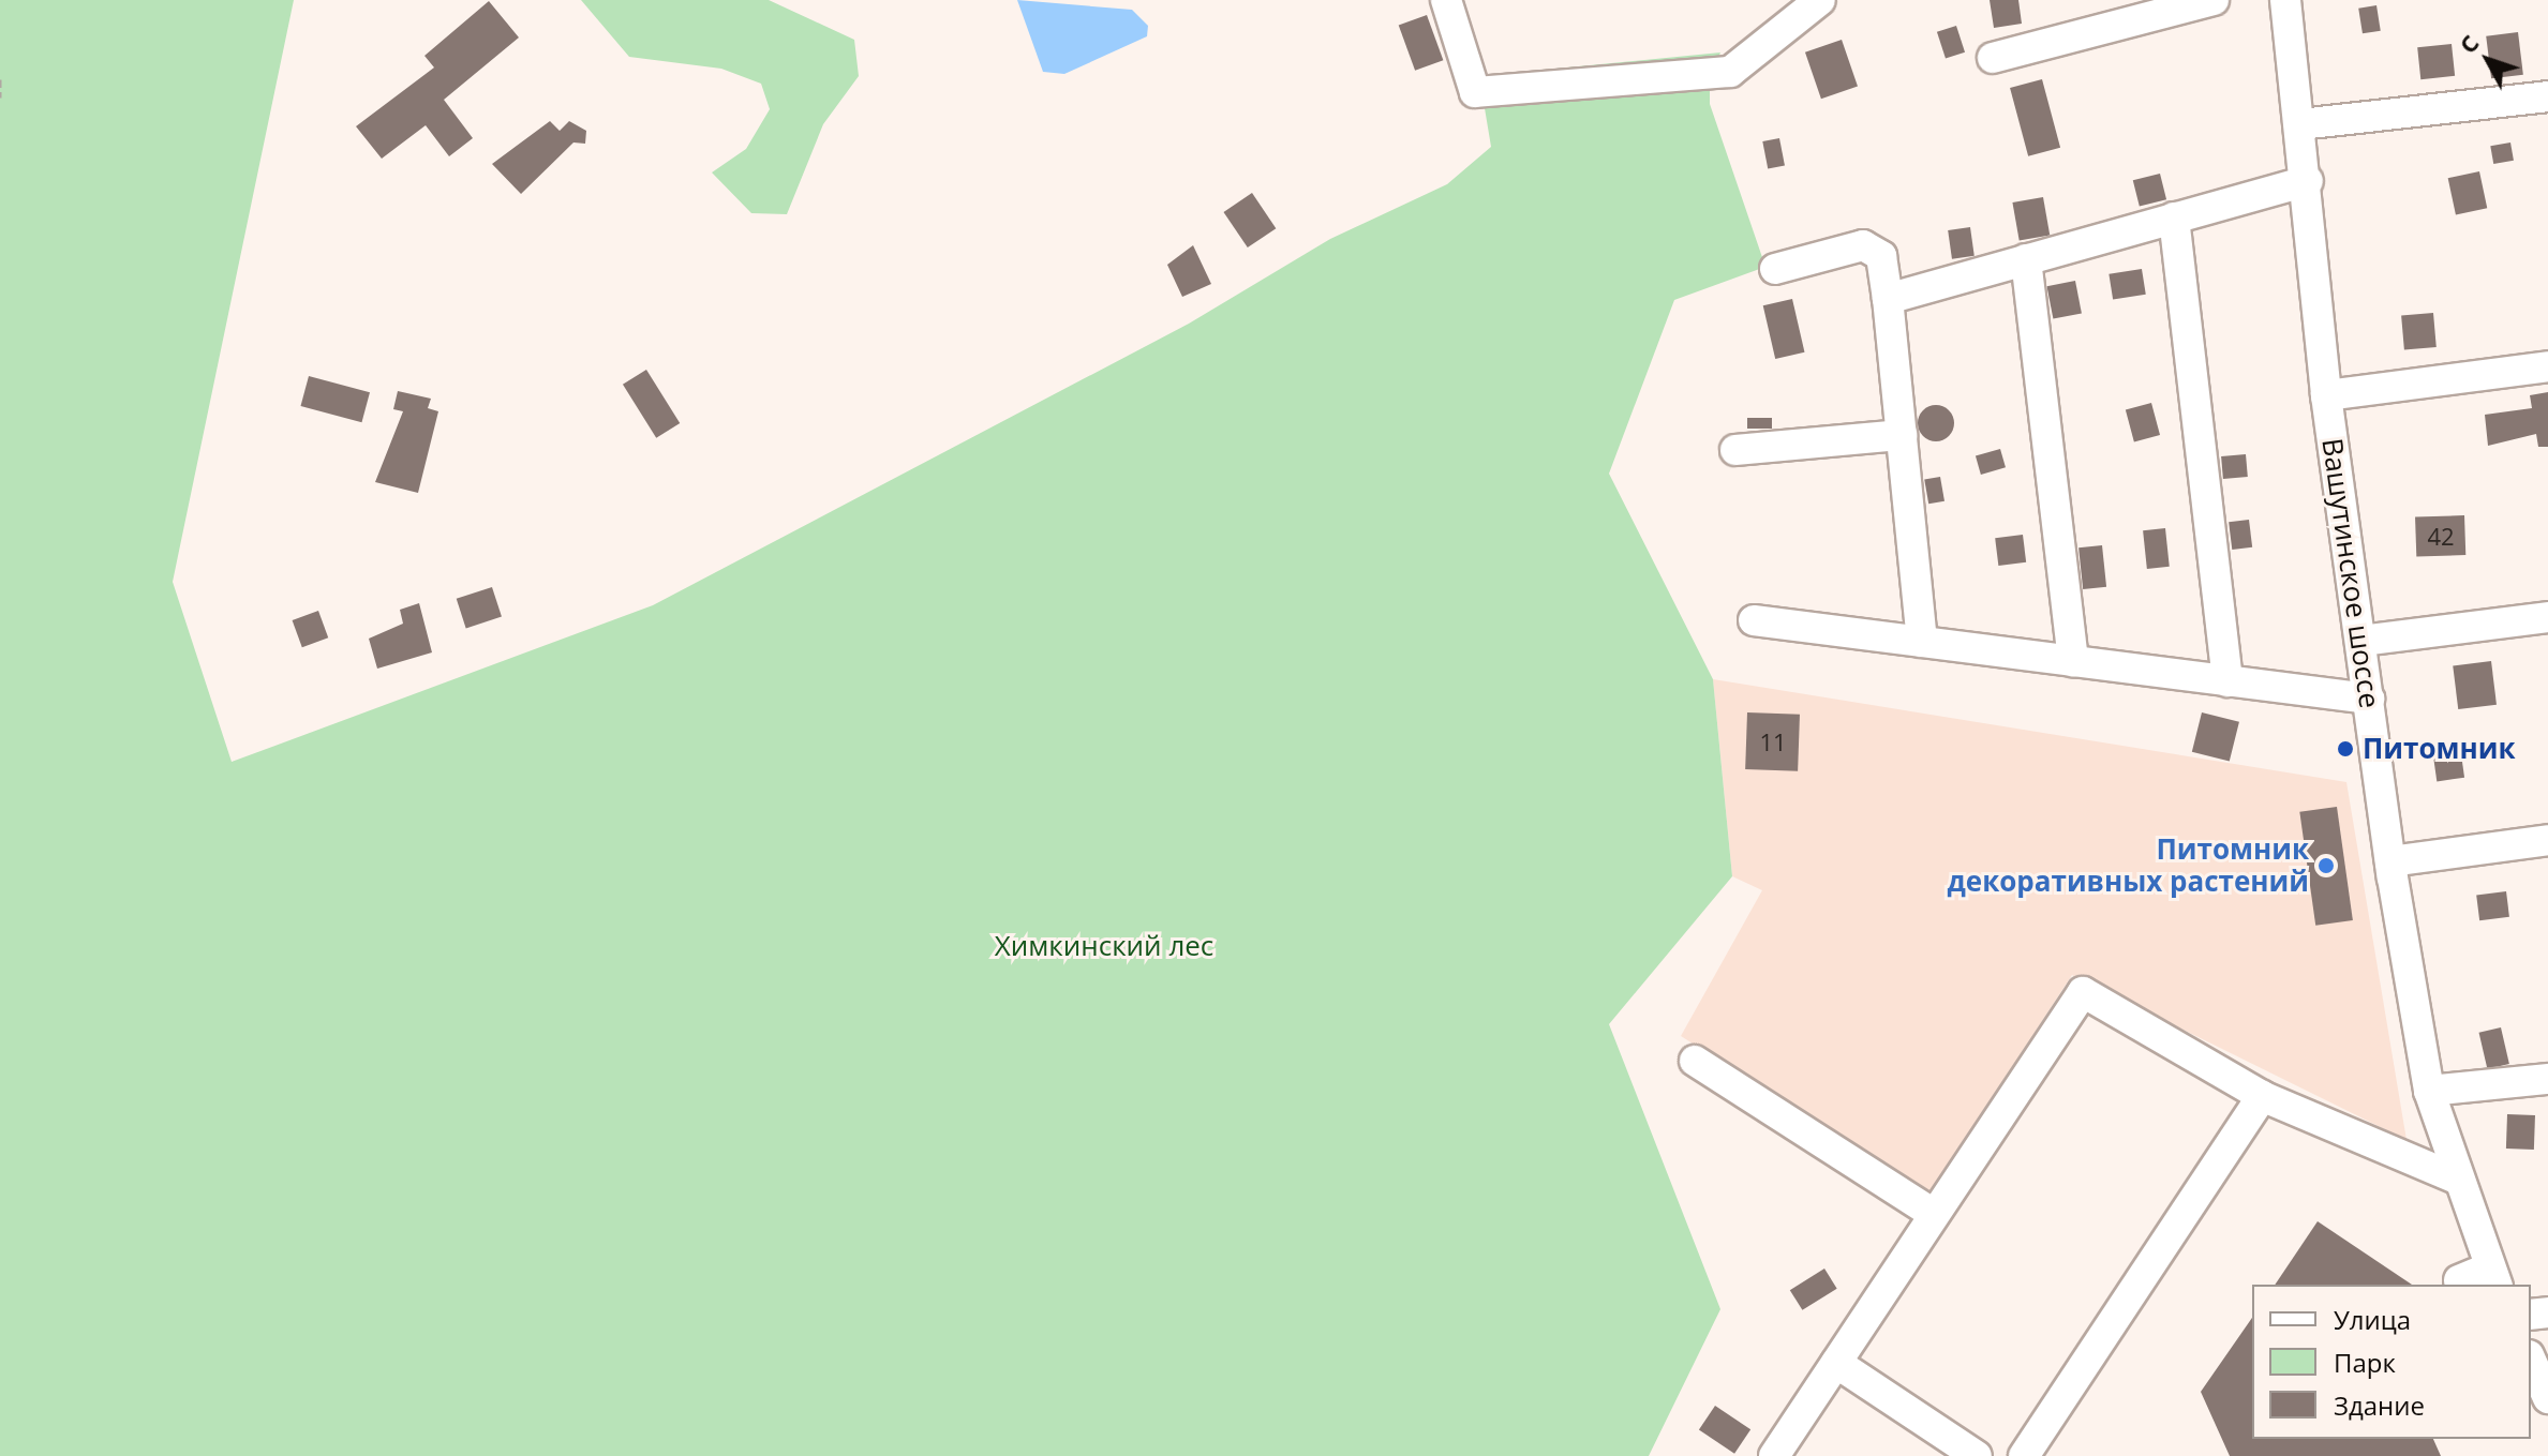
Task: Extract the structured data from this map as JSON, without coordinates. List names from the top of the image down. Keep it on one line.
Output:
{"streets":{"street":["Вашутинское шоссе"]},"parks":["Химкинский лес"],"places":["Питомник","Питомник декоративных растений"],"house_numbers":["42","11"],"legend":["Улица","Парк","Здание"],"north":"top left"}
